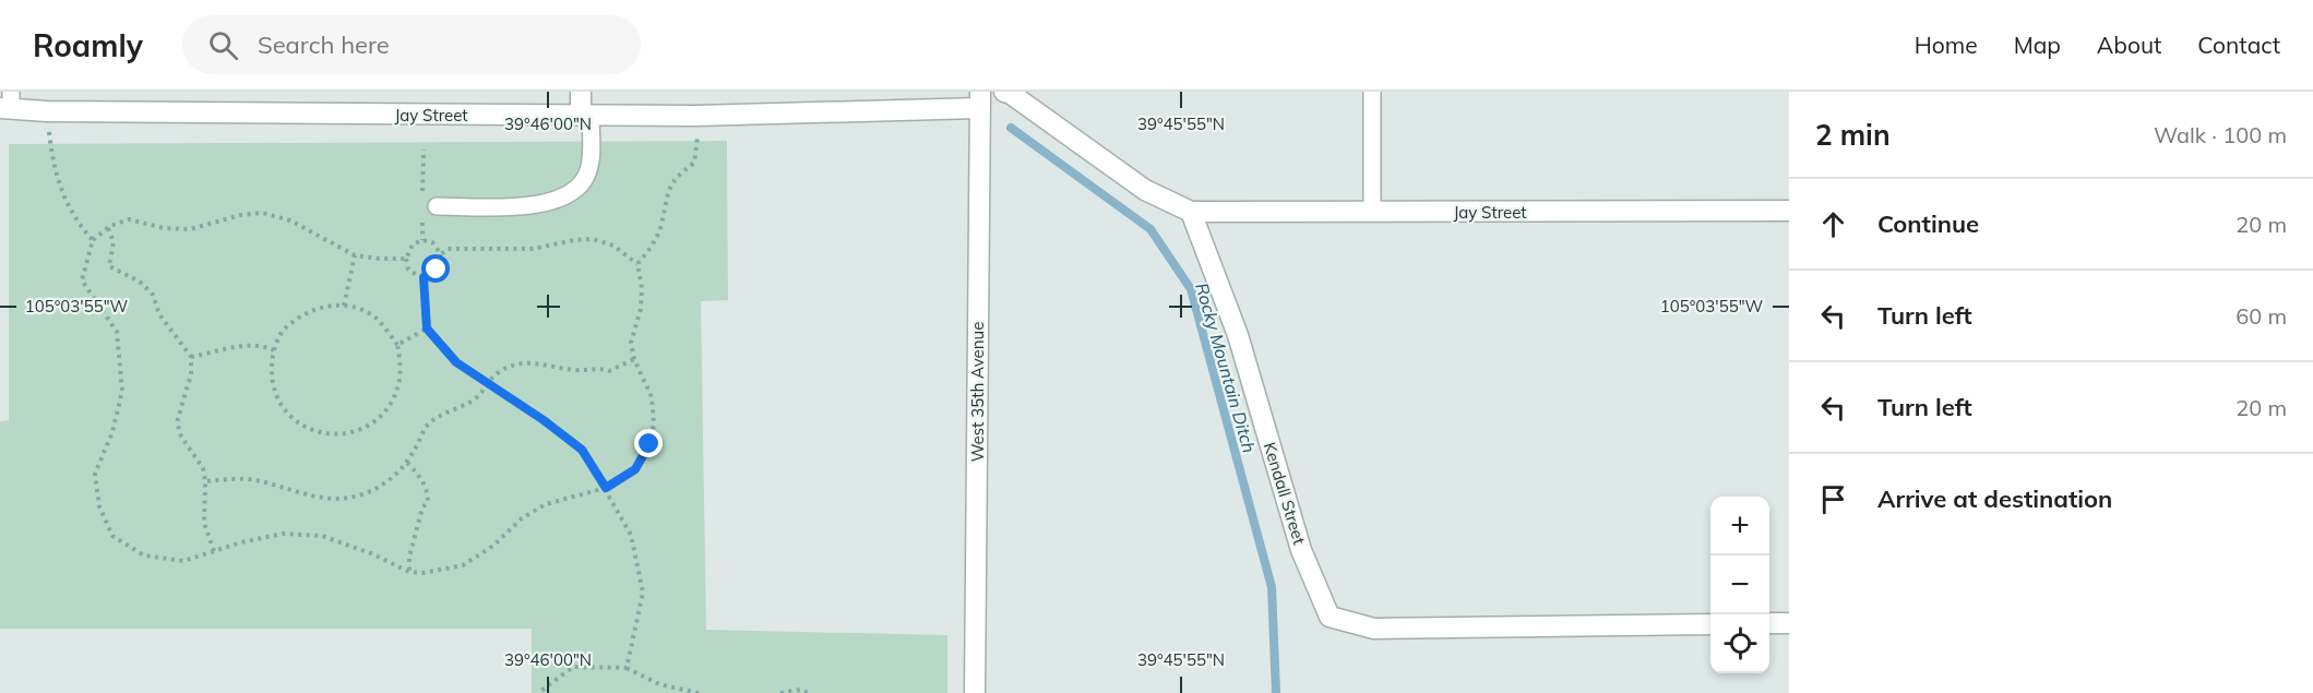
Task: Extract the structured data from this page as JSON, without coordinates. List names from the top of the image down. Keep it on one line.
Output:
{"streets":{"street":["Jay Street","West 35th Avenue","Kendall Street"]},"crossings":[["Jay Street","West 35th Avenue"],["Jay Street","Kendall Street"]],"water":["Rocky Mountain Ditch"],"page":{"header":"Roamly","search":"Search here","nav":["Home","Map","About","Contact"],"heading":["2 min","Walk · 100 m"],"list":[["Continue","20 m"],["Turn left","60 m"],["Turn left","20 m"],"Arrive at destination"],"map_buttons":["+","−"]},"coordinates":["39°46'00\"N","39°45'55\"N","105°03'55\"W"]}
